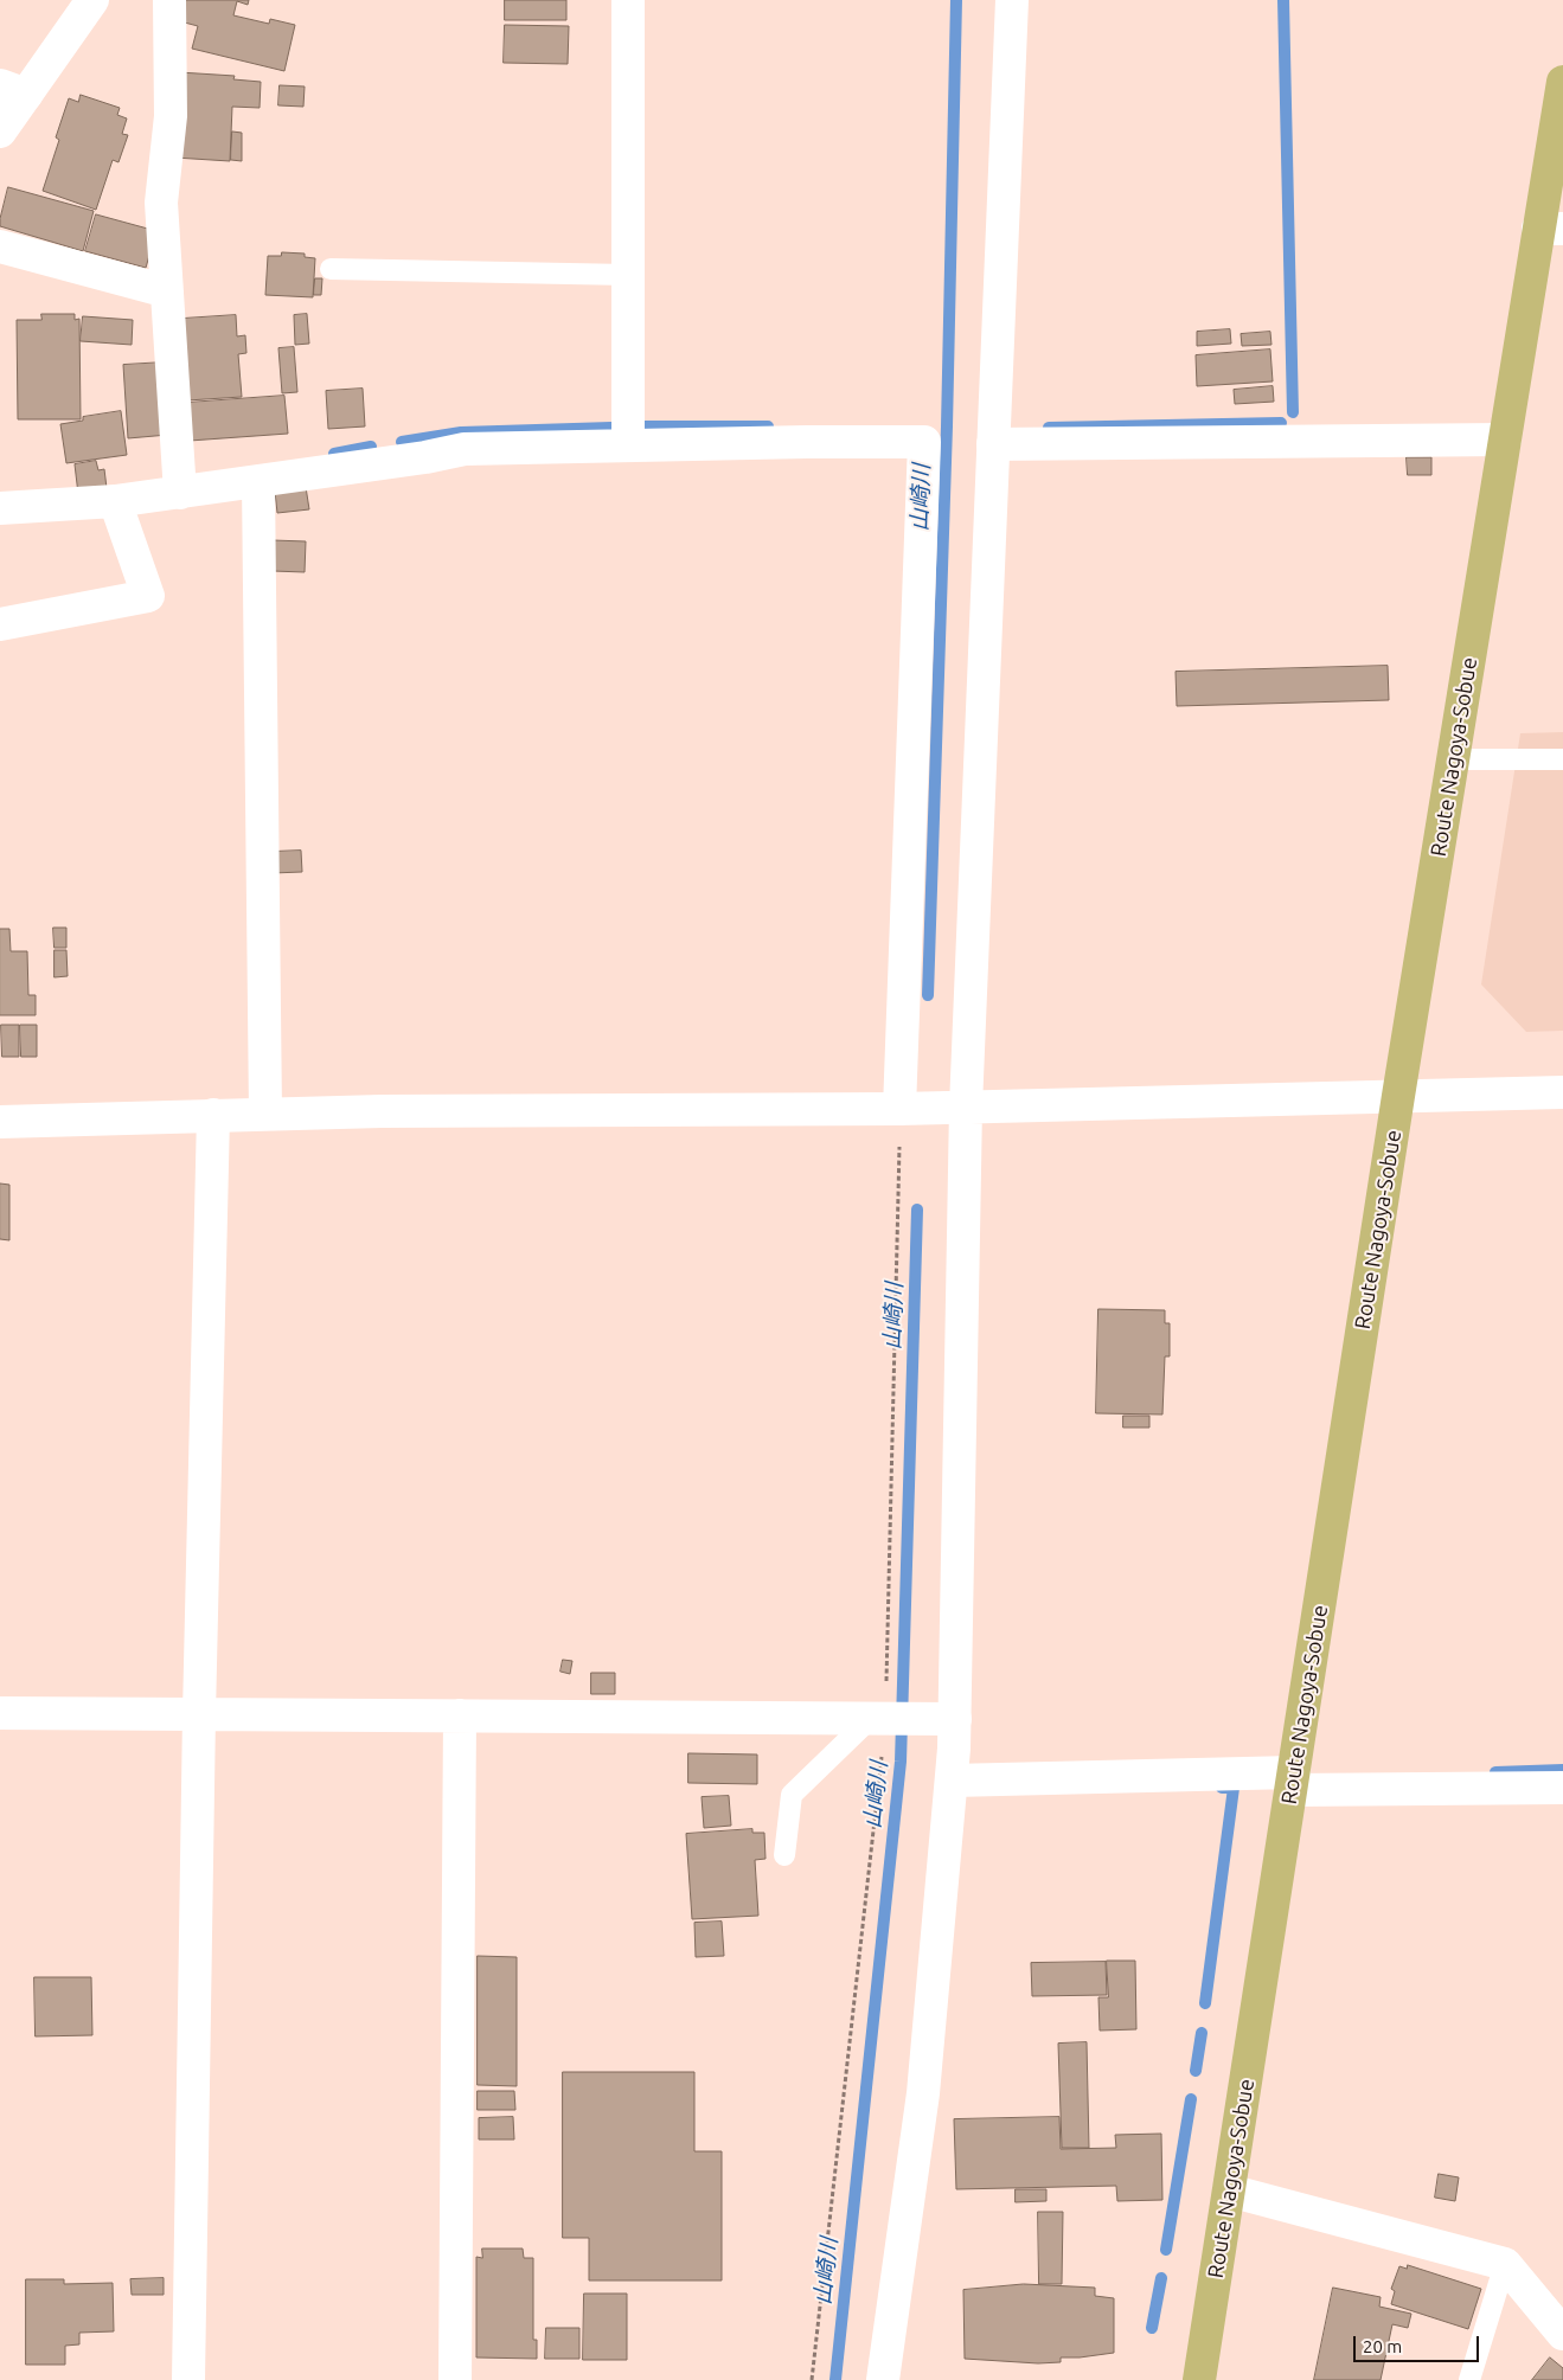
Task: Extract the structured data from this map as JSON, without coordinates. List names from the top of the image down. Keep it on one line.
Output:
{"streets":{"main road":["Route Nagoya-Sobue"]},"water":["山崎川"],"scale_bar":"20 m"}
